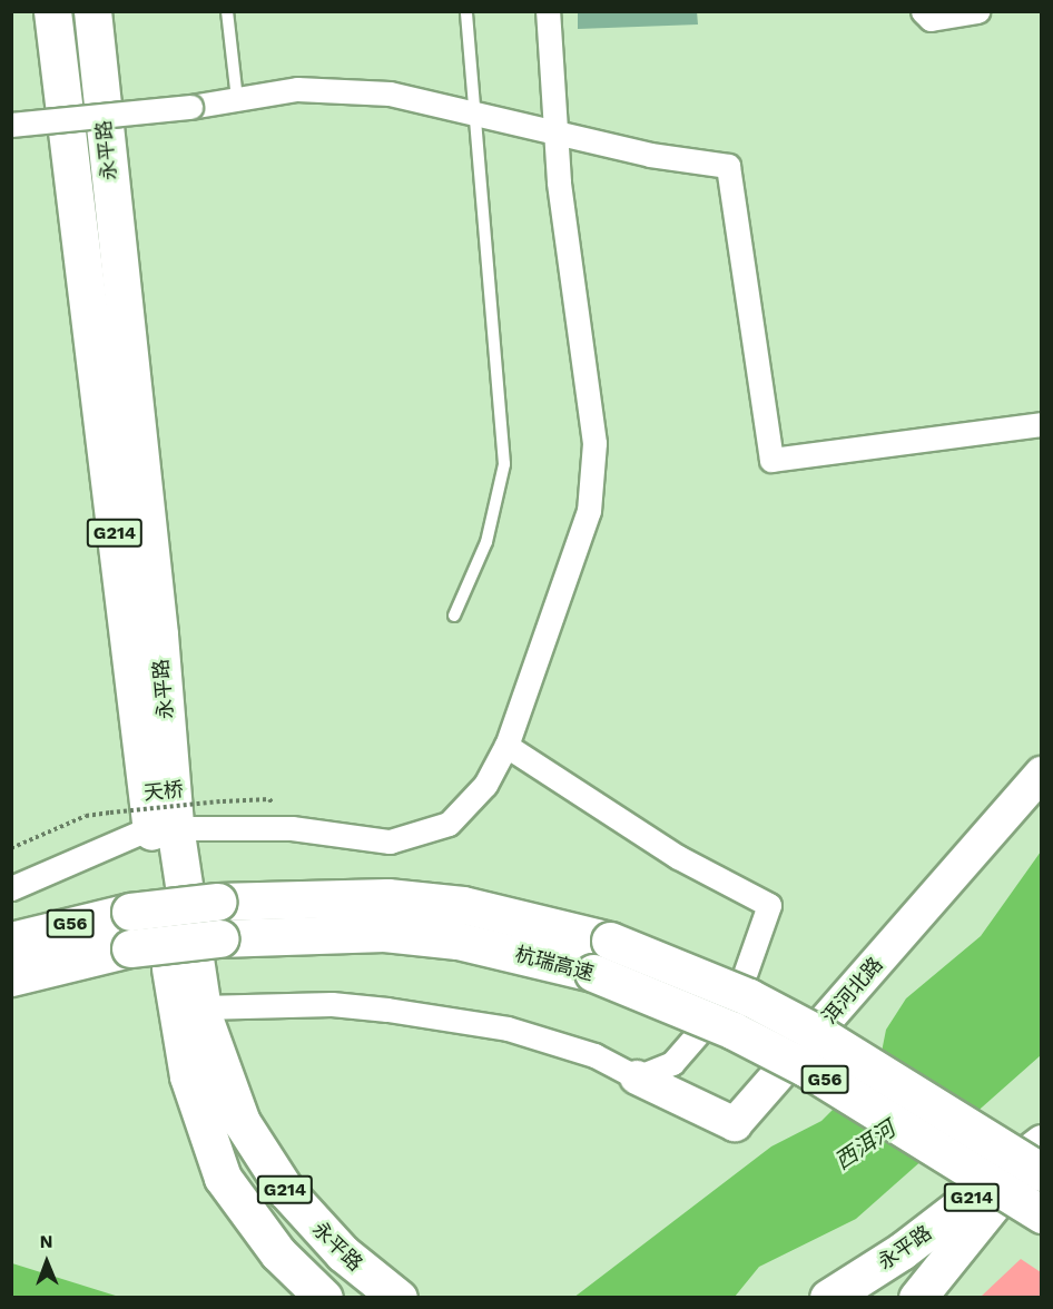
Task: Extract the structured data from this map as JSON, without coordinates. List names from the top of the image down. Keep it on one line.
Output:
{"streets":{"highway":["永平路","G214","G56","杭瑞高速"],"street":["洱河北路"],"path":["天桥"]},"crossings":[["永平路","杭瑞高速"]],"water":["西洱河"],"north":"top"}
